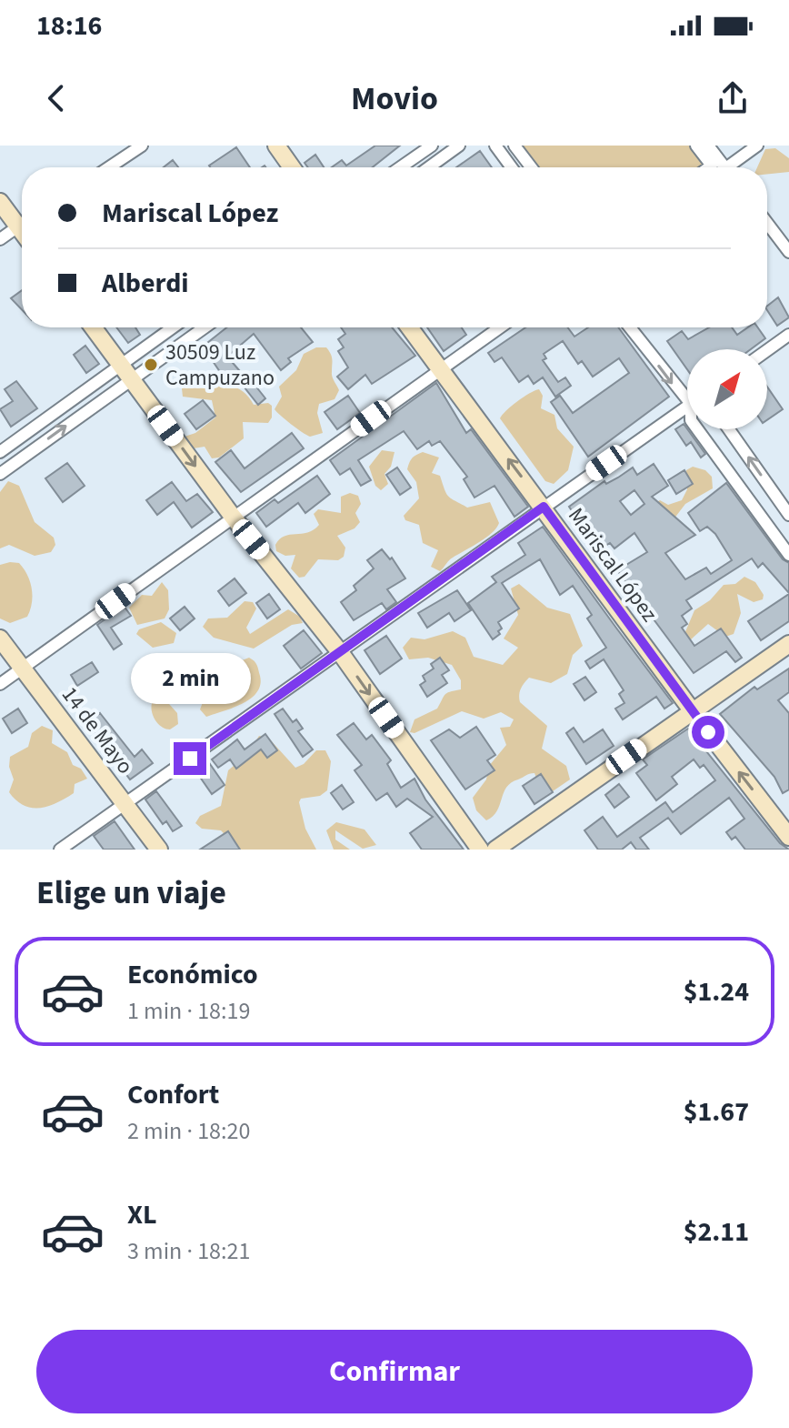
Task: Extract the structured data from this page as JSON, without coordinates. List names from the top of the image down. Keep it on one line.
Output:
{"streets":{"main road":["Mariscal López","14 de Mayo"]},"one_way":["Mariscal López"],"places":["30509 Luz Campuzano"],"north":"top right","page":{"status":"18:16","header":"Movio","banner":["Mariscal López","Alberdi"],"bubble":"2 min","heading":"Elige un viaje","list":[{"name":"Económico","note":"1 min · 18:19","value":"$1.24"},{"name":"Confort","note":"2 min · 18:20","value":"$1.67"},{"name":"XL","note":"3 min · 18:21","value":"$2.11"}],"buttons":"Confirmar"}}
